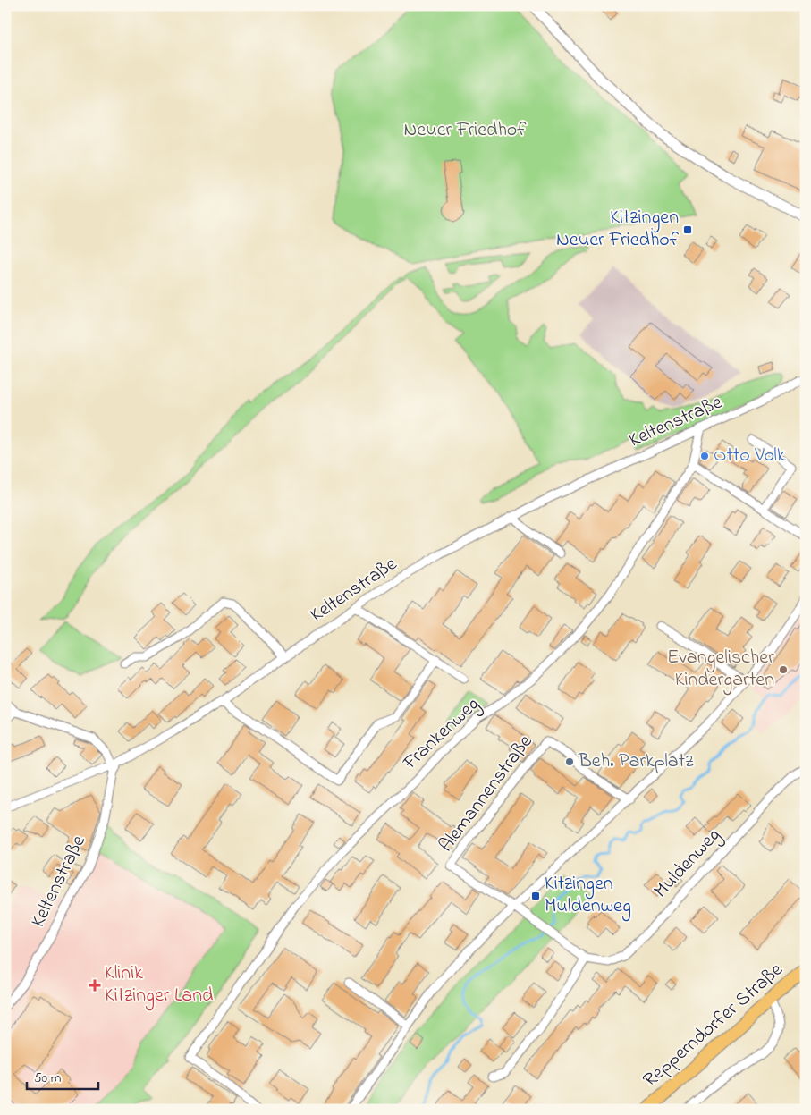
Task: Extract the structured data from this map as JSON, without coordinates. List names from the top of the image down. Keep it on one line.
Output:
{"streets":{"main road":["Repperndorfer Straße"],"street":["Keltenstraße","Frankenweg","Alemannenstraße","Muldenweg"]},"crossings":[["Keltenstraße","Frankenweg"],["Alemannenstraße","Muldenweg"]],"parks":["Neuer Friedhof"],"places":{"transit":["Kitzingen Neuer Friedhof","Kitzingen Muldenweg"],"other":["Otto Volk","Evangelischer Kindergarten","Beh. Parkplatz"],"health":["Klinik Kitzinger Land"]},"scale_bar":"50 m"}
